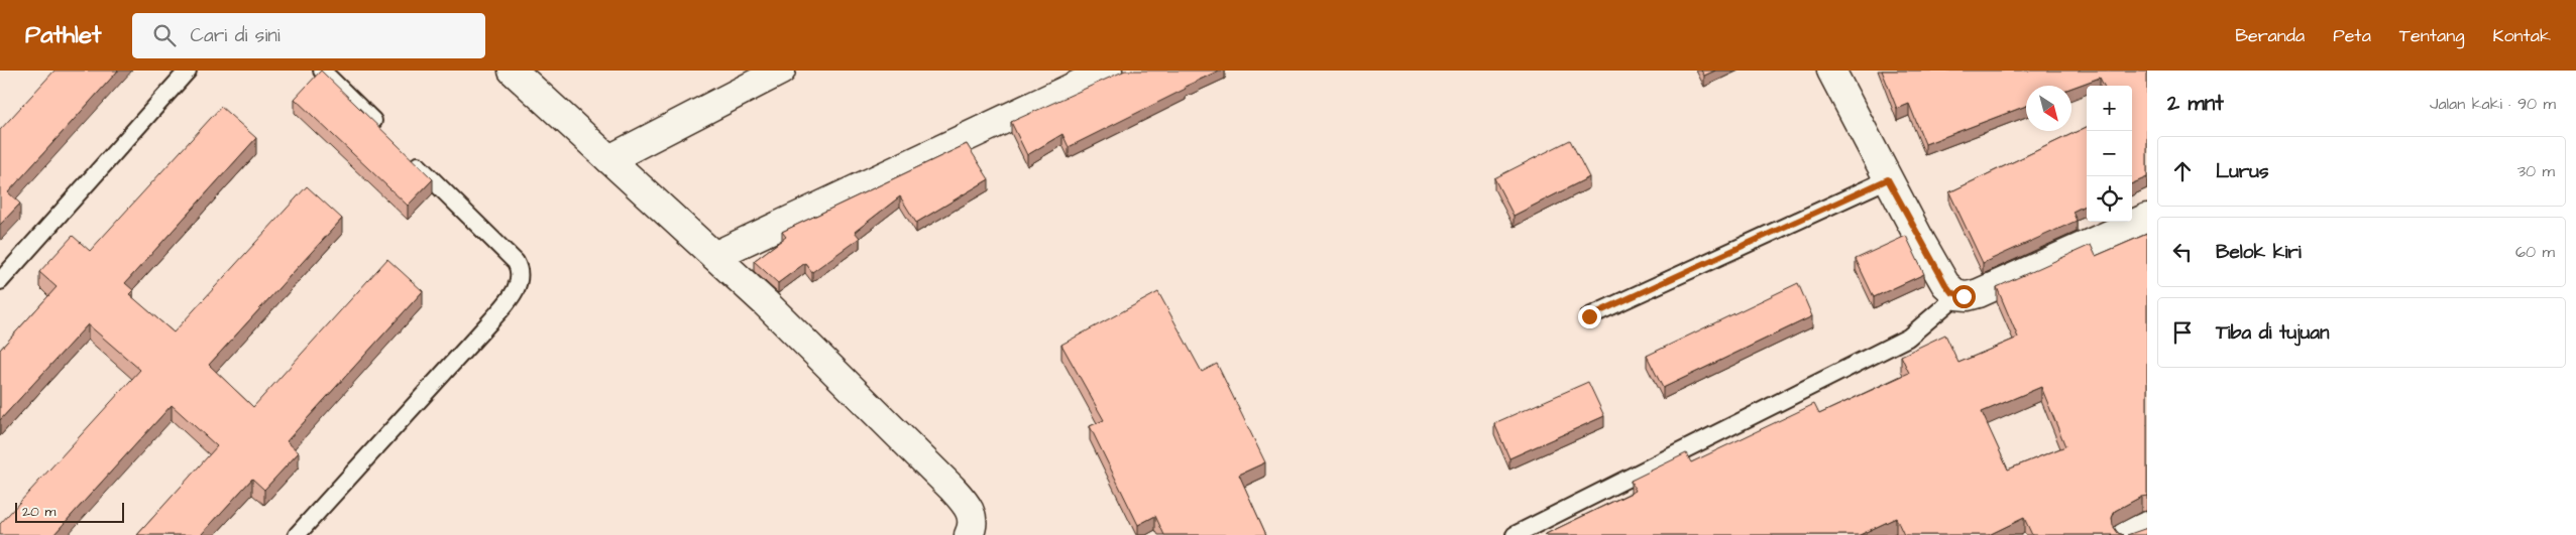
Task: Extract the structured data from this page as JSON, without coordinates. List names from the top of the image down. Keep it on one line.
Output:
{"scale_bar":"20 m","north":"bottom right","page":{"header":"Pathlet","search":"Cari di sini","nav":["Beranda","Peta","Tentang","Kontak"],"heading":["2 mnt","Jalan kaki · 90 m"],"map_buttons":["+","−"],"list":[["Lurus","30 m"],["Belok kiri","60 m"],"Tiba di tujuan"],"scale":"20 m"}}
